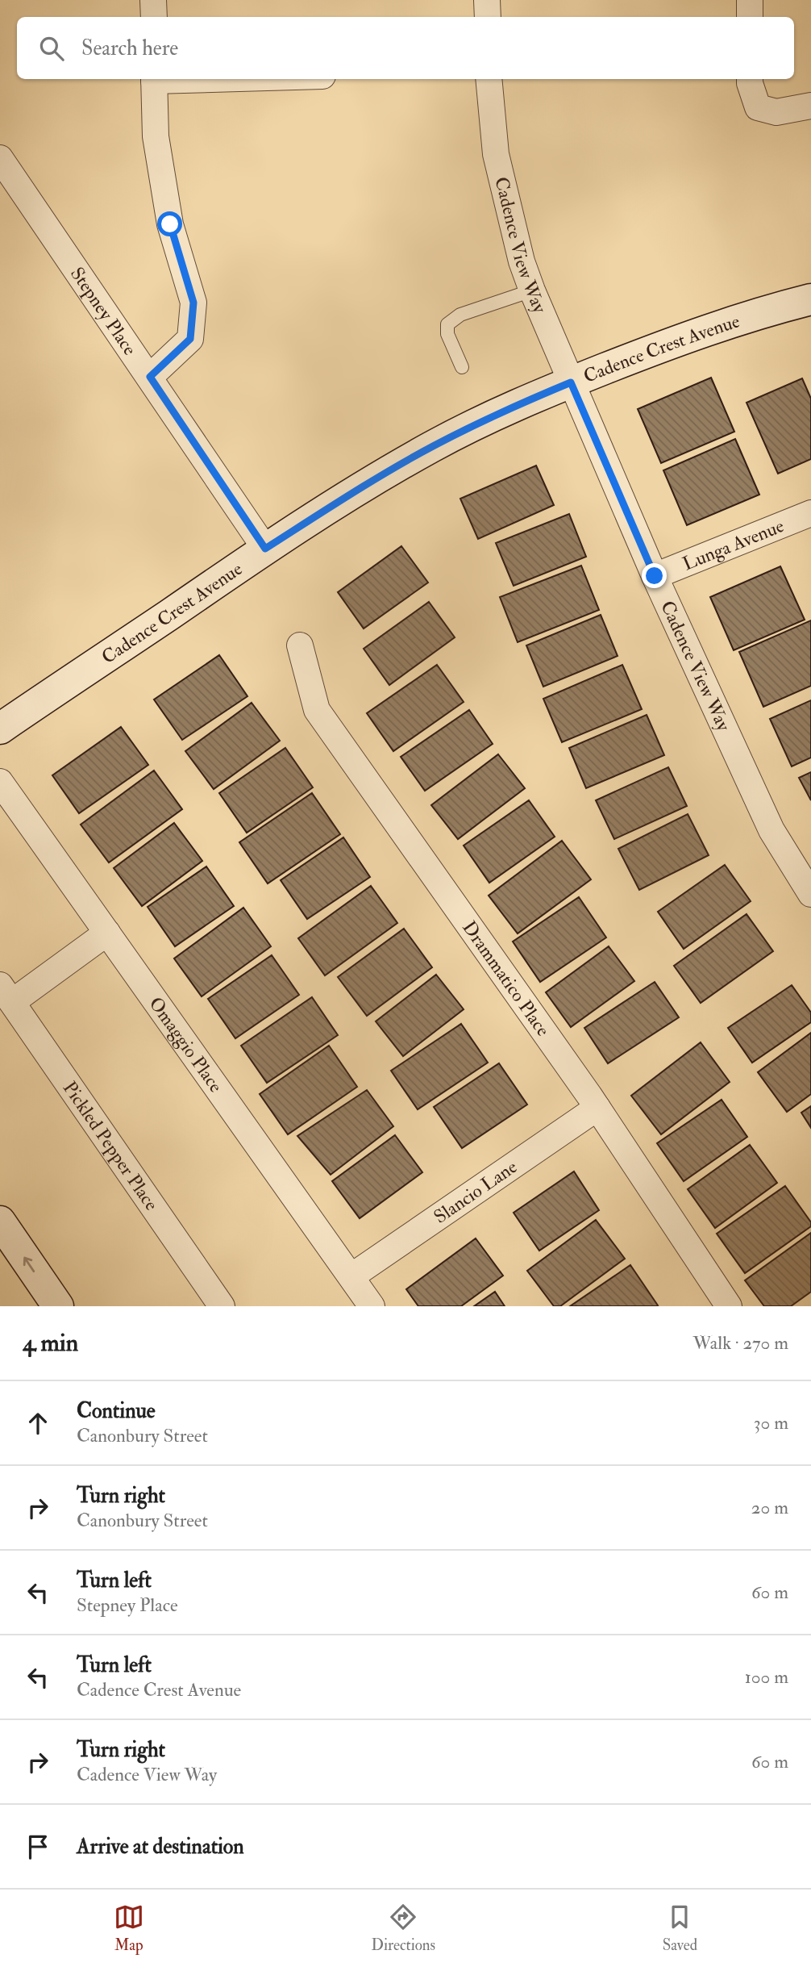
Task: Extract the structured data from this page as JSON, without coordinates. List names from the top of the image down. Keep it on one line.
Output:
{"streets":{"street":["Cadence View Way","Stepney Place","Cadence Crest Avenue","Lunga Avenue","Drammatico Place","Omaggio Place","Pickled Pepper Place","Slancio Lane"]},"crossings":[["Cadence View Way","Cadence Crest Avenue"],["Cadence View Way","Lunga Avenue"],["Stepney Place","Cadence Crest Avenue"],["Drammatico Place","Slancio Lane"],["Omaggio Place","Slancio Lane"]],"page":{"search":"Search here","heading":["4 min","Walk · 270 m"],"list":[["Continue","Canonbury Street","30 m"],["Turn right","Canonbury Street","20 m"],["Turn left","Stepney Place","60 m"],["Turn left","Cadence Crest Avenue","100 m"],["Turn right","Cadence View Way","60 m"],"Arrive at destination"],"nav":["Map","Directions","Saved"]}}
